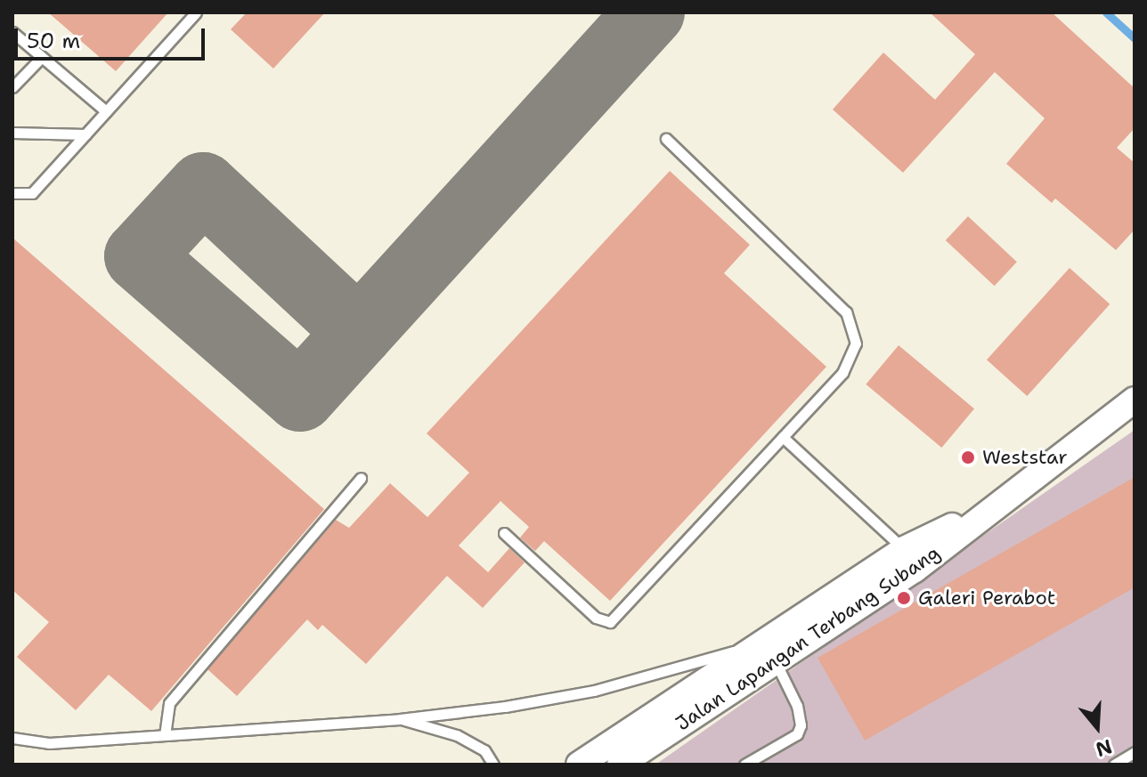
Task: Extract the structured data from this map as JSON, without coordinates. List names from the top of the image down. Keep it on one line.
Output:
{"streets":{"street":["Jalan Lapangan Terbang Subang"]},"places":["Weststar","Galeri Perabot"],"scale_bar":"50 m","north":"bottom"}
